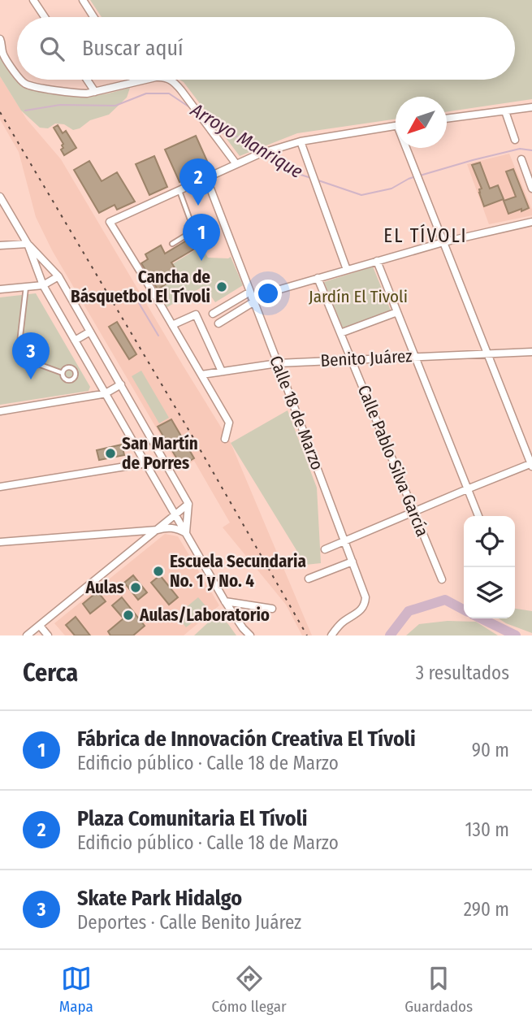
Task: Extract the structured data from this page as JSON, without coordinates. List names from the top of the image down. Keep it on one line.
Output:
{"streets":{"street":["Benito Juárez","Calle 18 de Marzo","Calle Pablo Silva García"]},"crossings":[["Benito Juárez","Calle 18 de Marzo"],["Benito Juárez","Calle Pablo Silva García"]],"districts":["EL TÍVOLI"],"water":["Arroyo Manrique"],"parks":["Jardín El Tivoli"],"places":["Cancha de Básquetbol El Tívoli","San Martín de Porres","Escuela Secundaria No. 1 y No. 4","Aulas","Aulas/Laboratorio"],"north":"bottom left","page":{"search":"Buscar aquí","pins":["2","1","3"],"heading":["Cerca","3 resultados"],"list":[{"mark":"1","name":"Fábrica de Innovación Creativa El Tívoli","note":"Edificio público · Calle 18 de Marzo","value":"90 m"},{"mark":"2","name":"Plaza Comunitaria El Tívoli","note":"Edificio público · Calle 18 de Marzo","value":"130 m"},{"mark":"3","name":"Skate Park Hidalgo","note":"Deportes · Calle Benito Juárez","value":"290 m"}],"nav":["Mapa","Cómo llegar","Guardados"]}}
